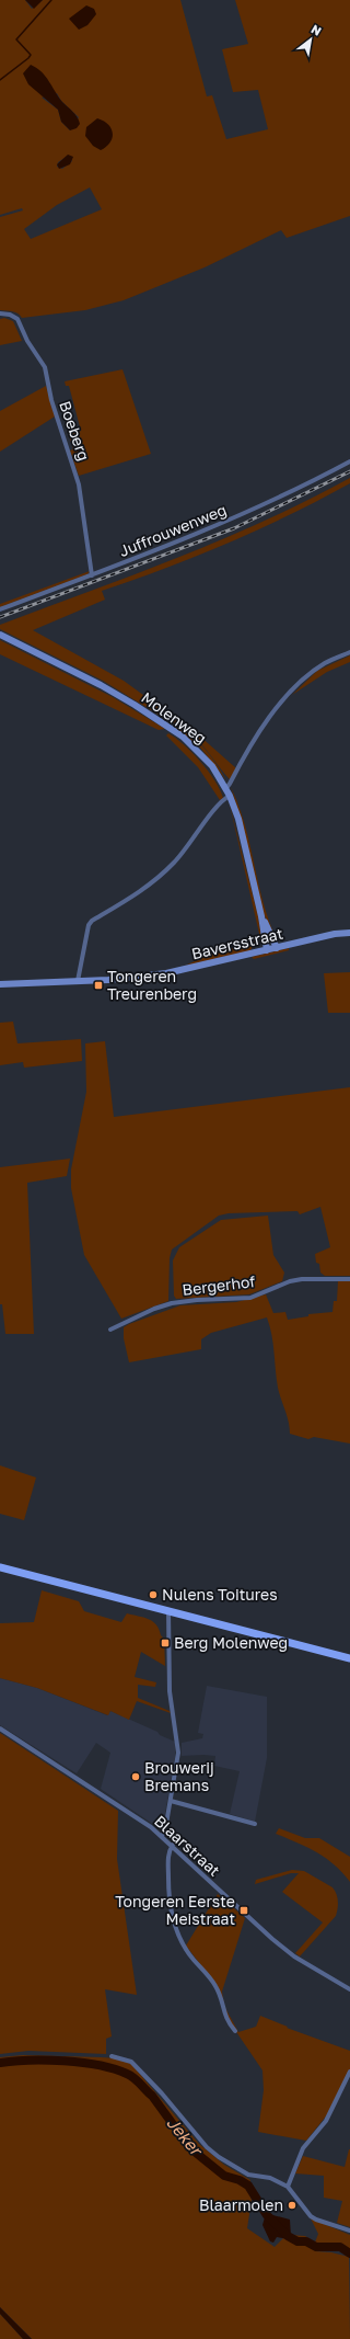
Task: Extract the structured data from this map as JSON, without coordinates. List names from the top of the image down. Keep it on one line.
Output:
{"streets":{"main road":["Molenweg","Baversstraat"],"street":["Boeberg","Juffrouwenweg","Bergerhof","Blaarstraat"]},"crossings":[["Boeberg","Juffrouwenweg"],["Molenweg","Baversstraat"]],"water":["Jeker"],"places":{"transit":["Tongeren Treurenberg","Berg Molenweg","Tongeren Eerste Meistraat"],"other":["Nulens Toitures","Brouwerij Bremans","Blaarmolen"]},"north":"top right"}
